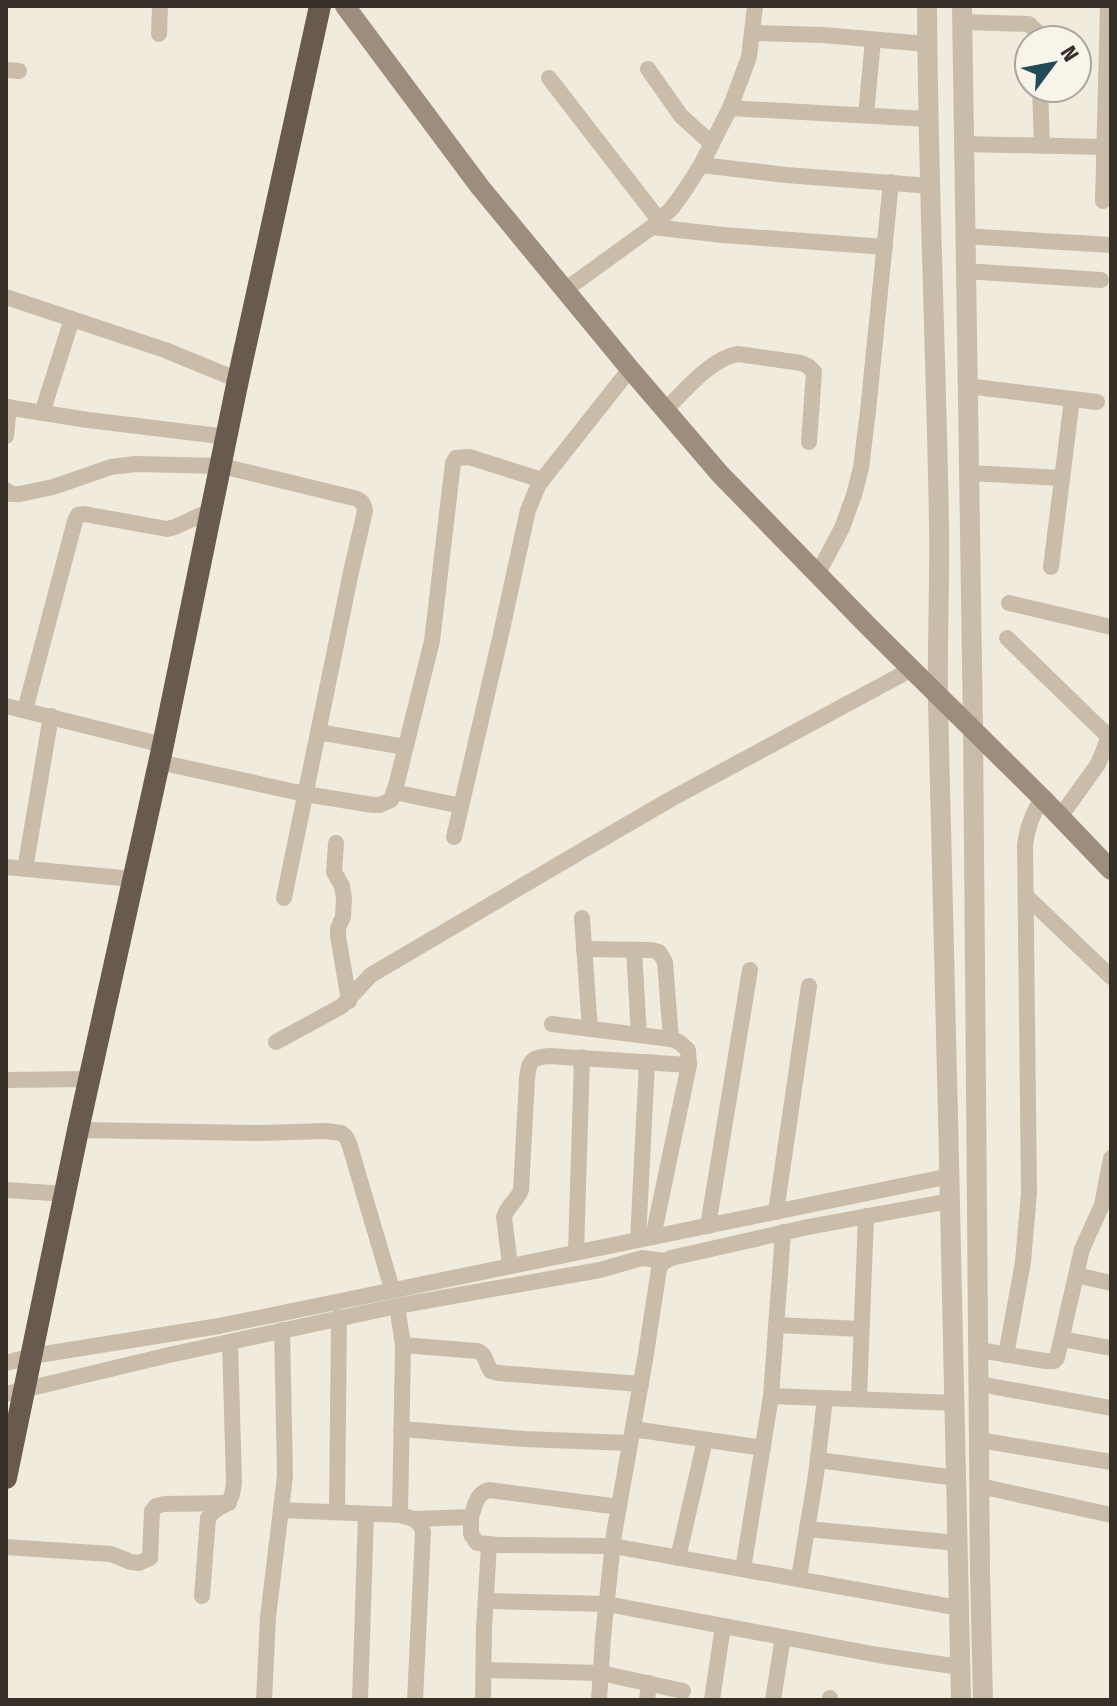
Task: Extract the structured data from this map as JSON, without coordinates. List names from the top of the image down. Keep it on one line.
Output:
{"north":"top right"}
